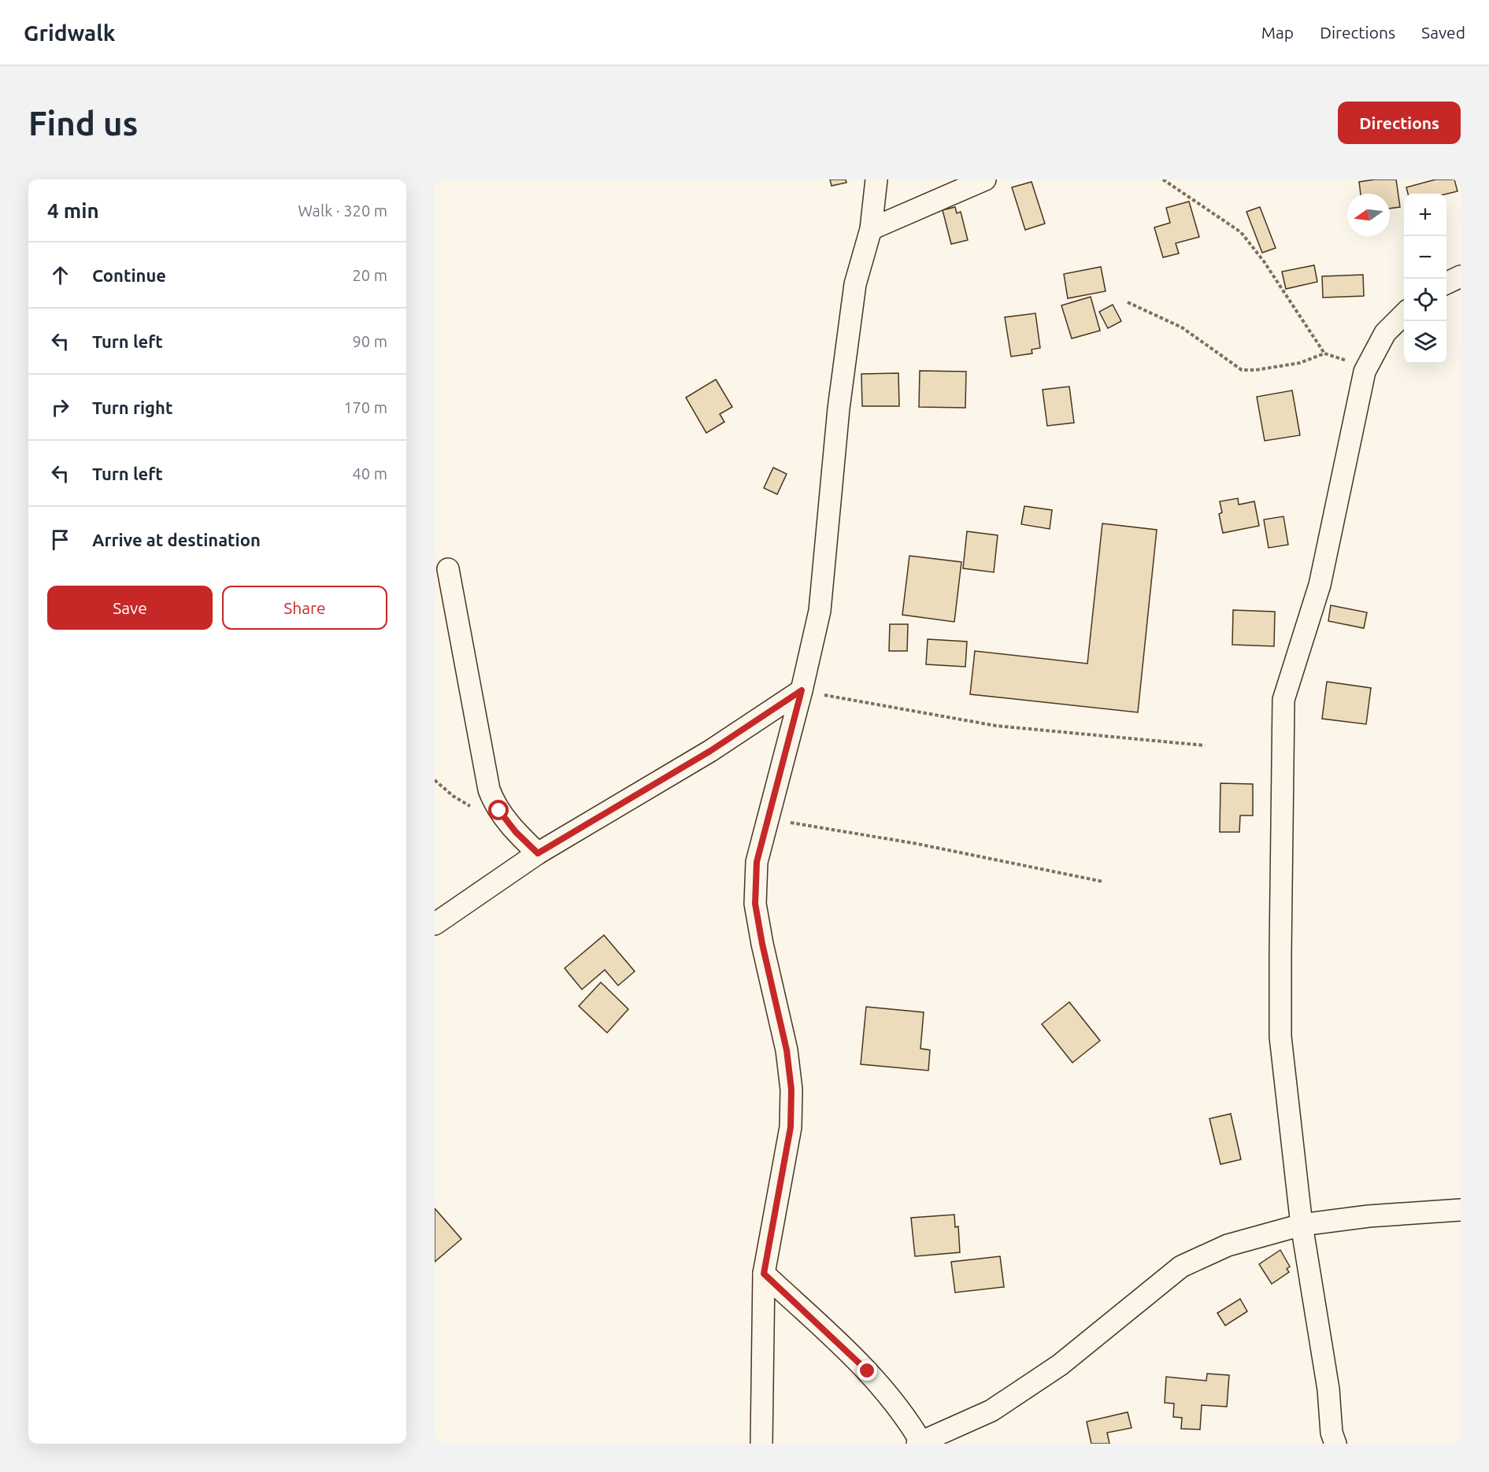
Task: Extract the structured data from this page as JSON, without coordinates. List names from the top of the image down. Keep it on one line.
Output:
{"north":"left","page":{"header":"Gridwalk","nav":["Map","Directions","Saved"],"buttons":["Directions",["Save","Share"]],"title":"Find us","heading":["4 min","Walk · 320 m"],"map_buttons":["+","−"],"list":[["Continue","20 m"],["Turn left","90 m"],["Turn right","170 m"],["Turn left","40 m"],"Arrive at destination"]}}
